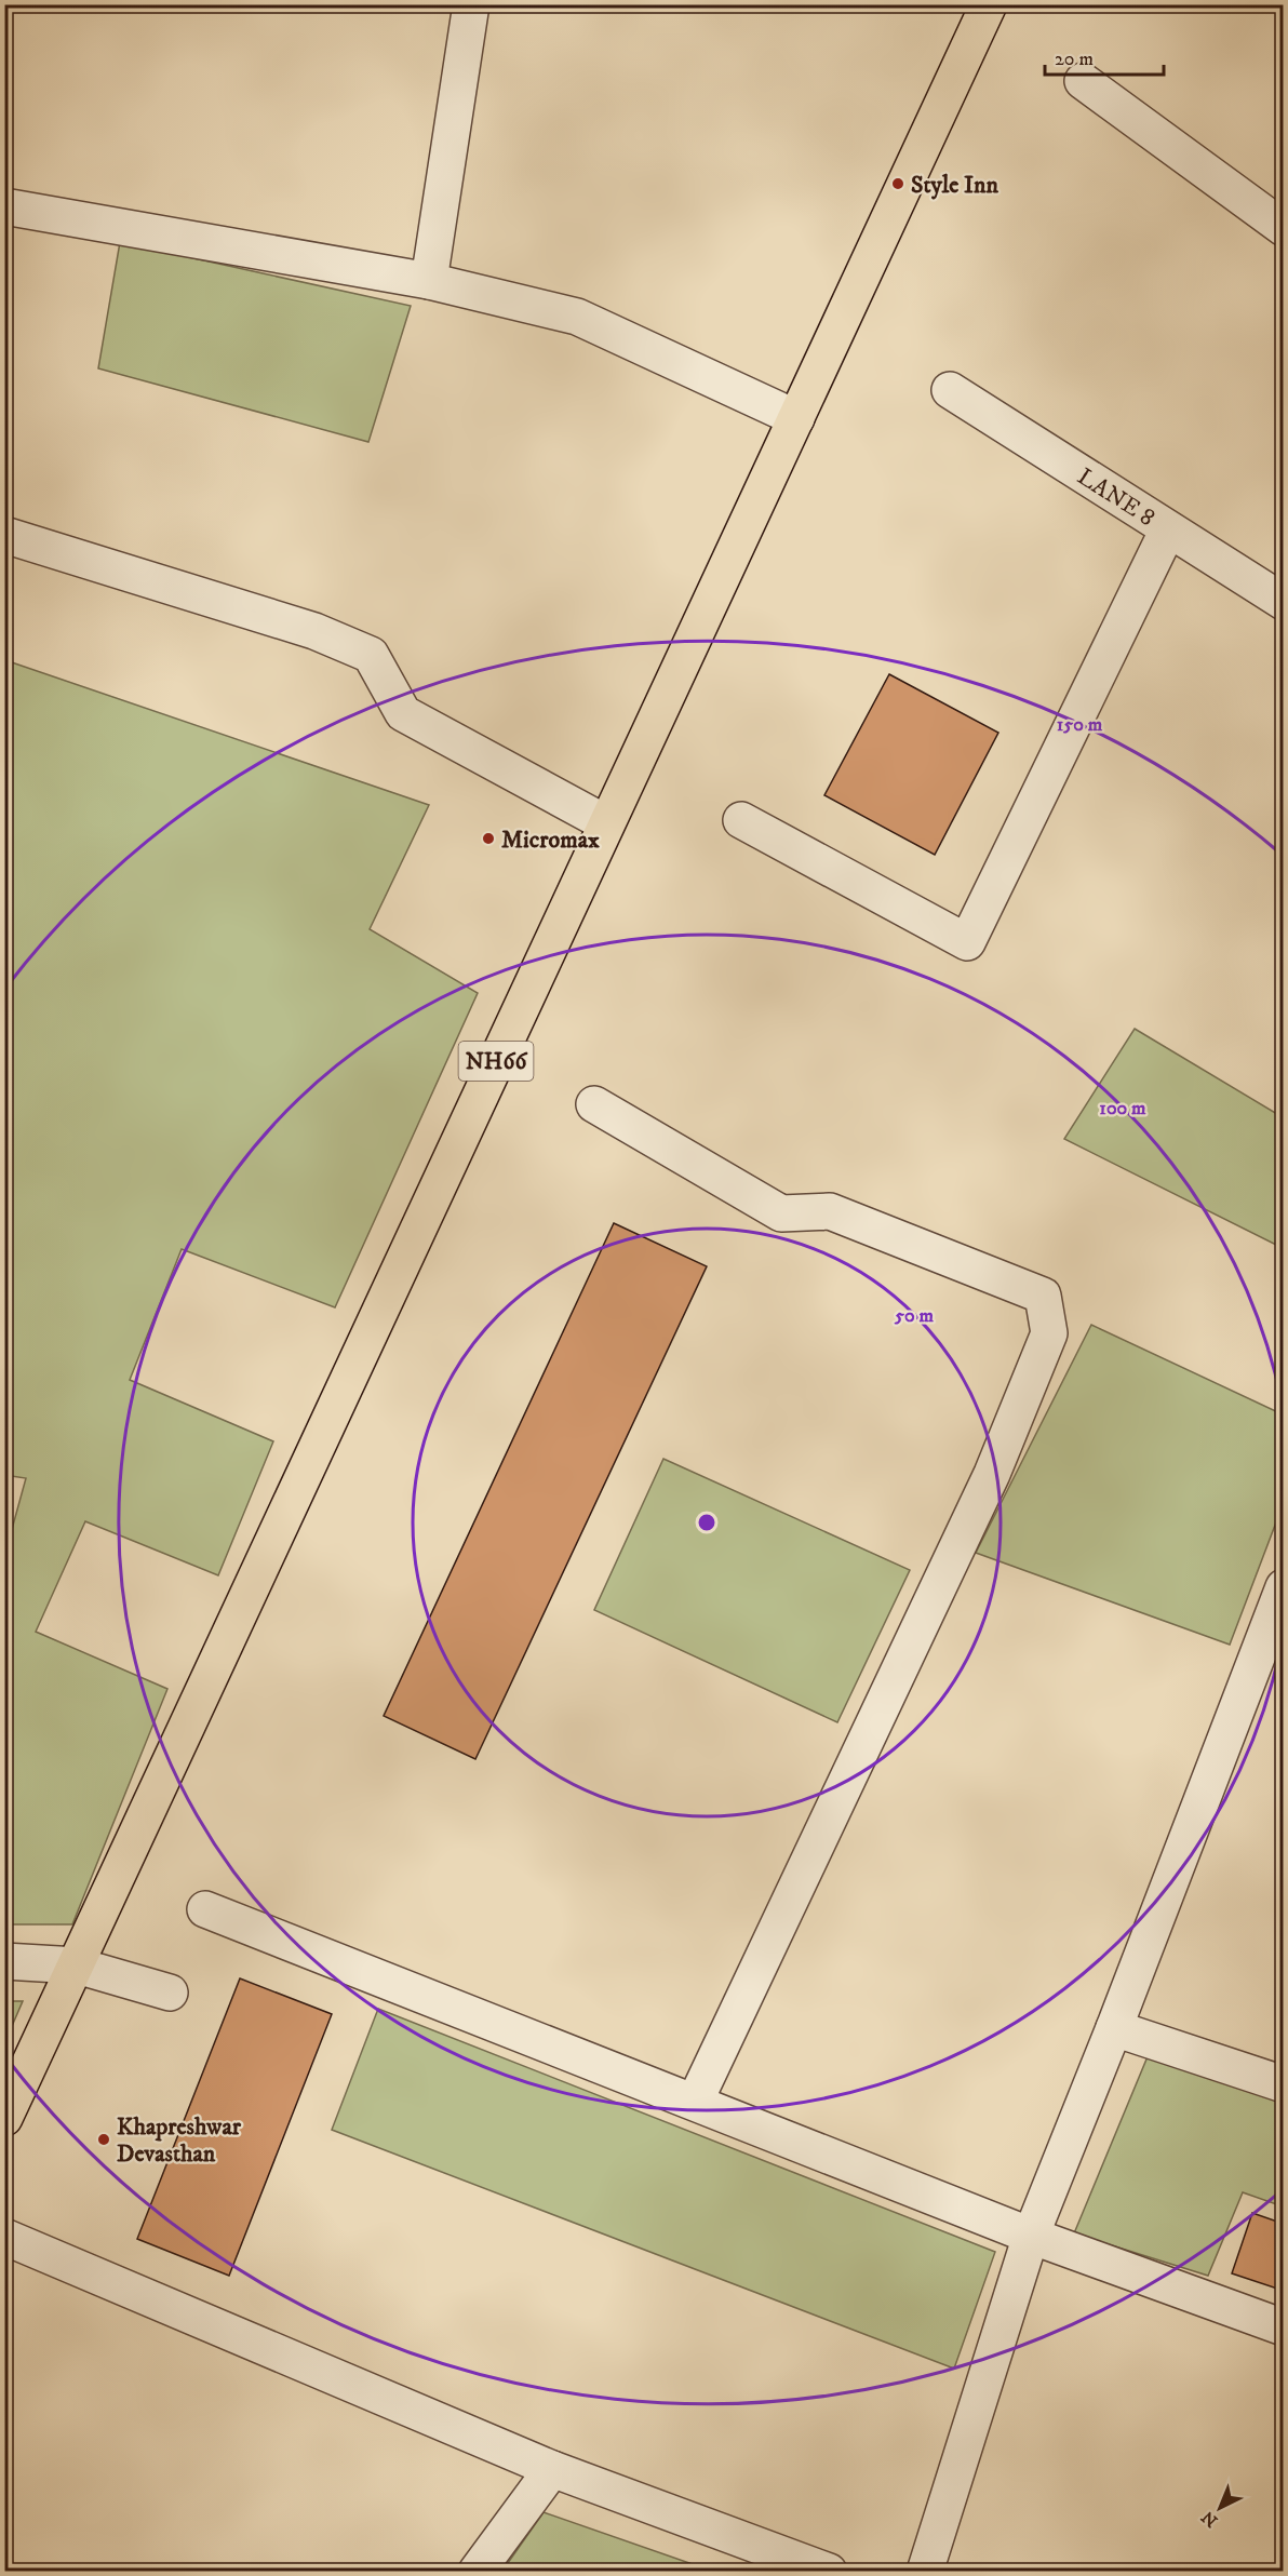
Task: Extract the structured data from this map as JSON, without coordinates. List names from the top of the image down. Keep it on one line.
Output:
{"streets":{"highway":["NH66"],"street":["LANE 8"]},"places":["Style Inn","Micromax","Khapreshwar Devasthan"],"scale_bar":"20 m","north":"bottom left","rings":["150 m","100 m","50 m"]}
